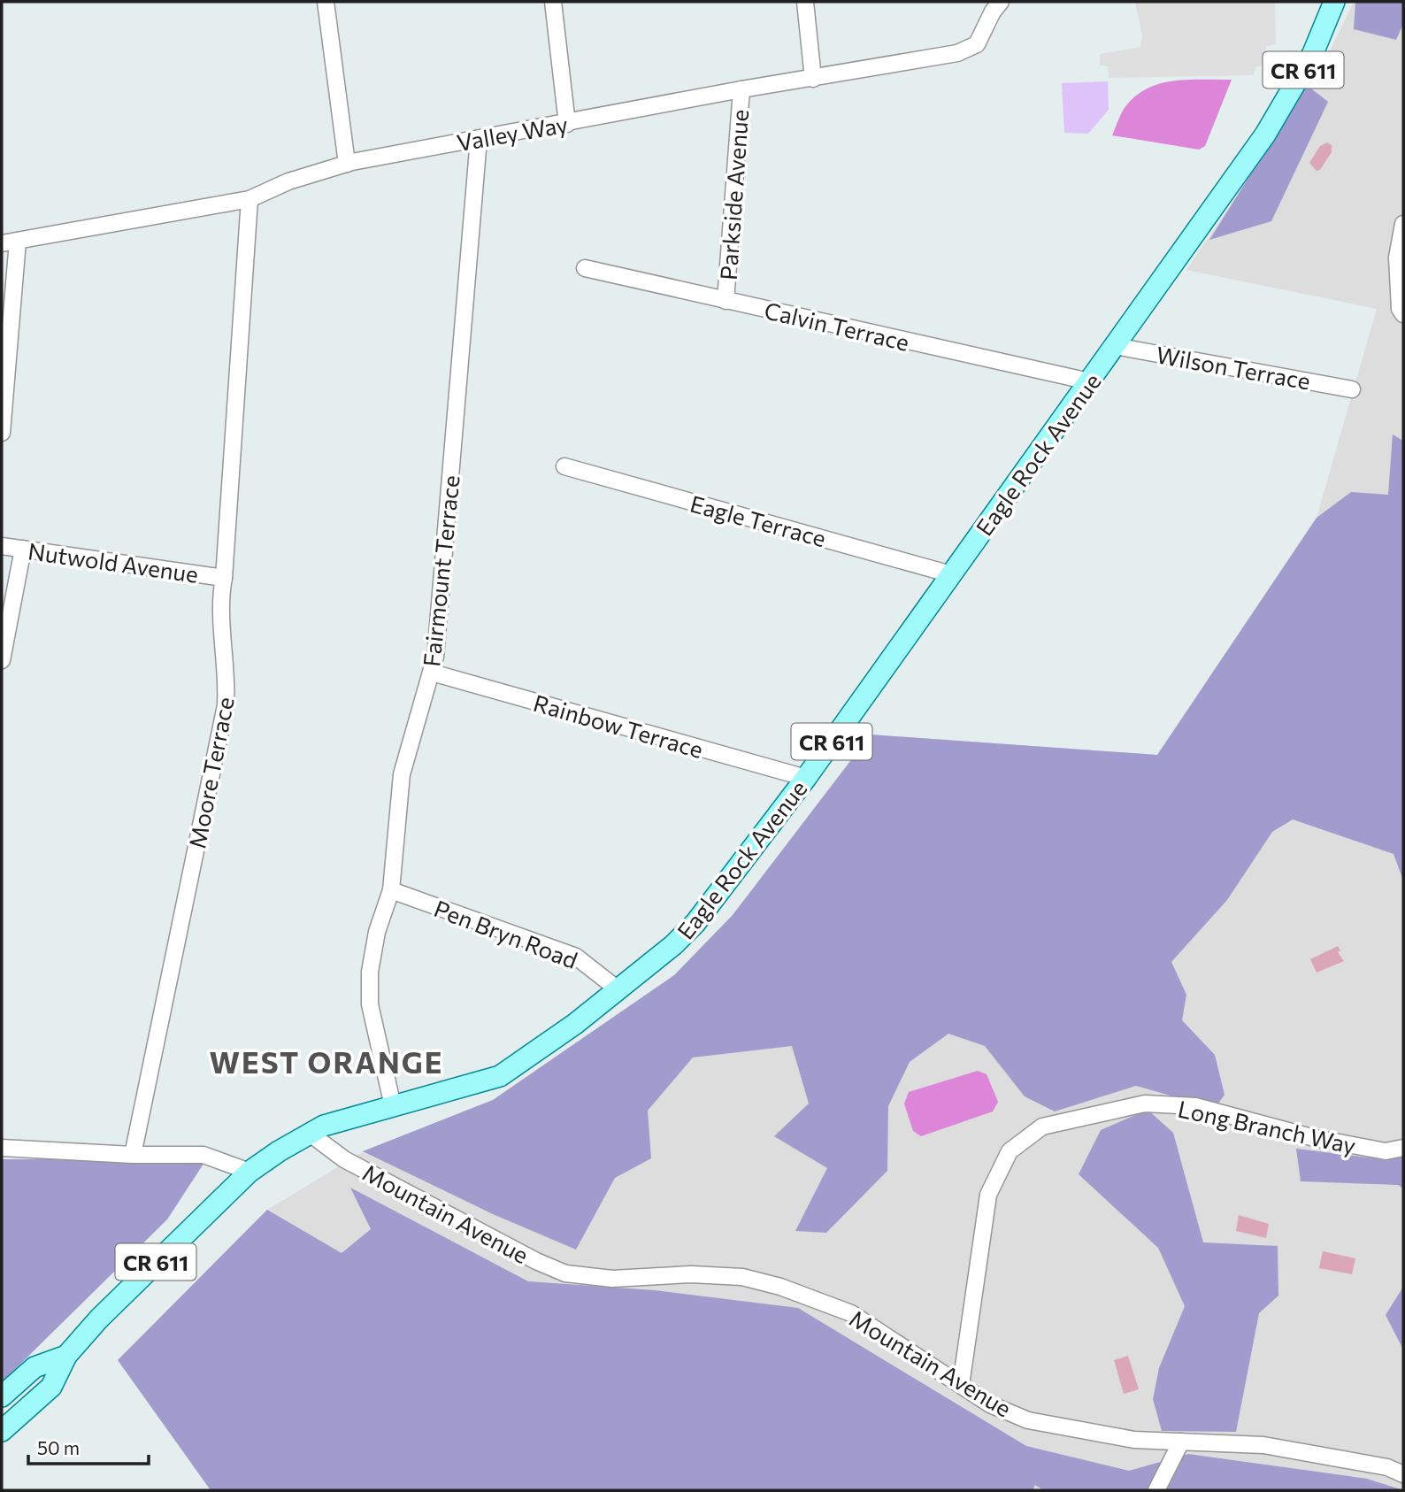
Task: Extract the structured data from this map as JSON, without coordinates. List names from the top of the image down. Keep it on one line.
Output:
{"streets":{"main road":["CR 611","Eagle Rock Avenue"],"street":["Valley Way","Parkside Avenue","Calvin Terrace","Wilson Terrace","Eagle Terrace","Nutwold Avenue","Fairmount Terrace","Rainbow Terrace","Moore Terrace","Pen Bryn Road","Long Branch Way","Mountain Avenue"]},"crossings":[["Valley Way","Parkside Avenue"],["Valley Way","Fairmount Terrace"],["Valley Way","Moore Terrace"],["Parkside Avenue","Calvin Terrace"],["Calvin Terrace","Eagle Rock Avenue"],["Wilson Terrace","Eagle Rock Avenue"],["Eagle Rock Avenue","Eagle Terrace"],["Eagle Rock Avenue","Fairmount Terrace"],["Eagle Rock Avenue","Rainbow Terrace"],["Eagle Rock Avenue","Pen Bryn Road"],["Eagle Rock Avenue","Mountain Avenue"],["Nutwold Avenue","Moore Terrace"],["Fairmount Terrace","Rainbow Terrace"],["Fairmount Terrace","Pen Bryn Road"],["Long Branch Way","Mountain Avenue"]],"districts":["WEST ORANGE"],"scale_bar":"50 m"}
